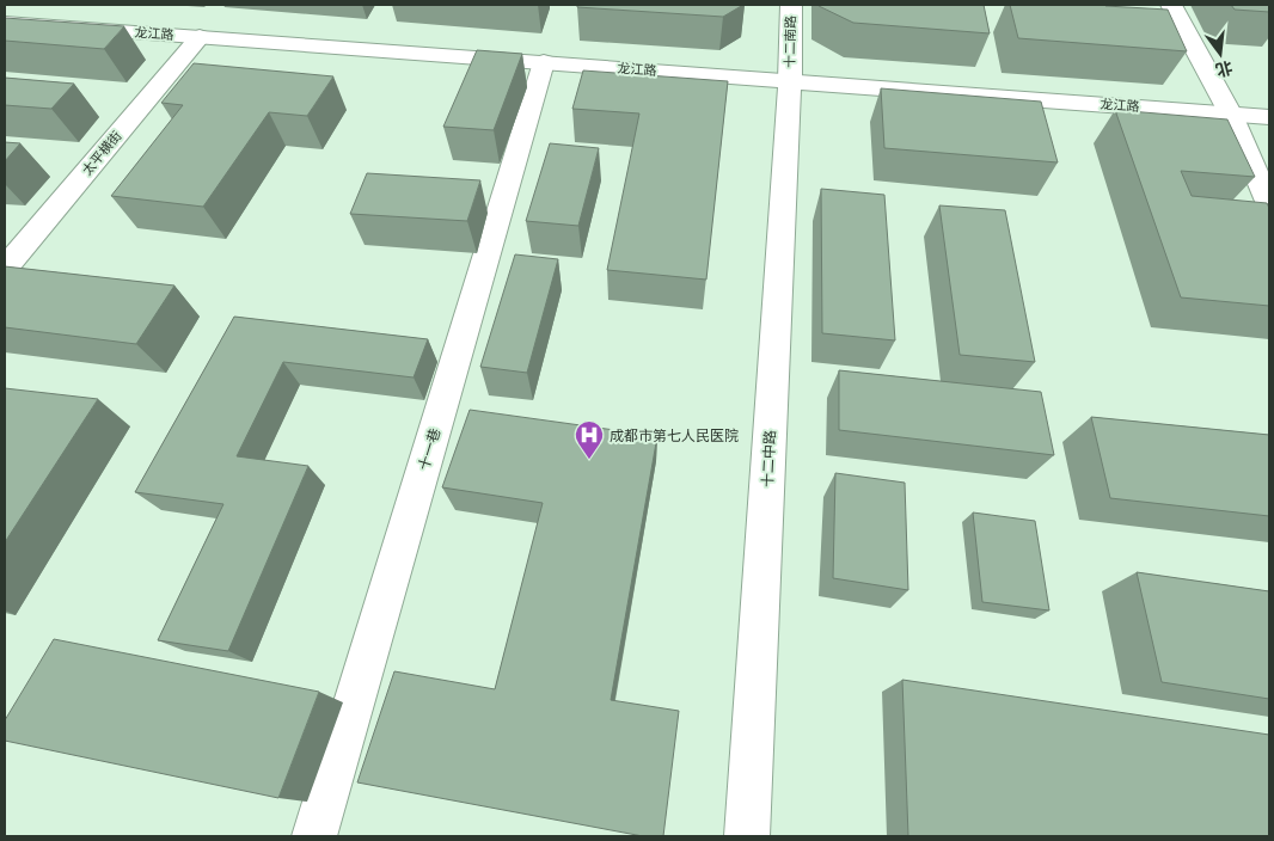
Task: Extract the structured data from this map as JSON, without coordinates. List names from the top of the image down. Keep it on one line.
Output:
{"streets":{"street":["龙江路","十二南路","太平横街","十一巷","十二中路"]},"crossings":[["龙江路","十二南路"],["龙江路","太平横街"],["龙江路","十一巷"],["龙江路","十二中路"],["十二南路","十二中路"]],"places":{"hospital":["成都市第七人民医院"]},"north":"bottom"}
